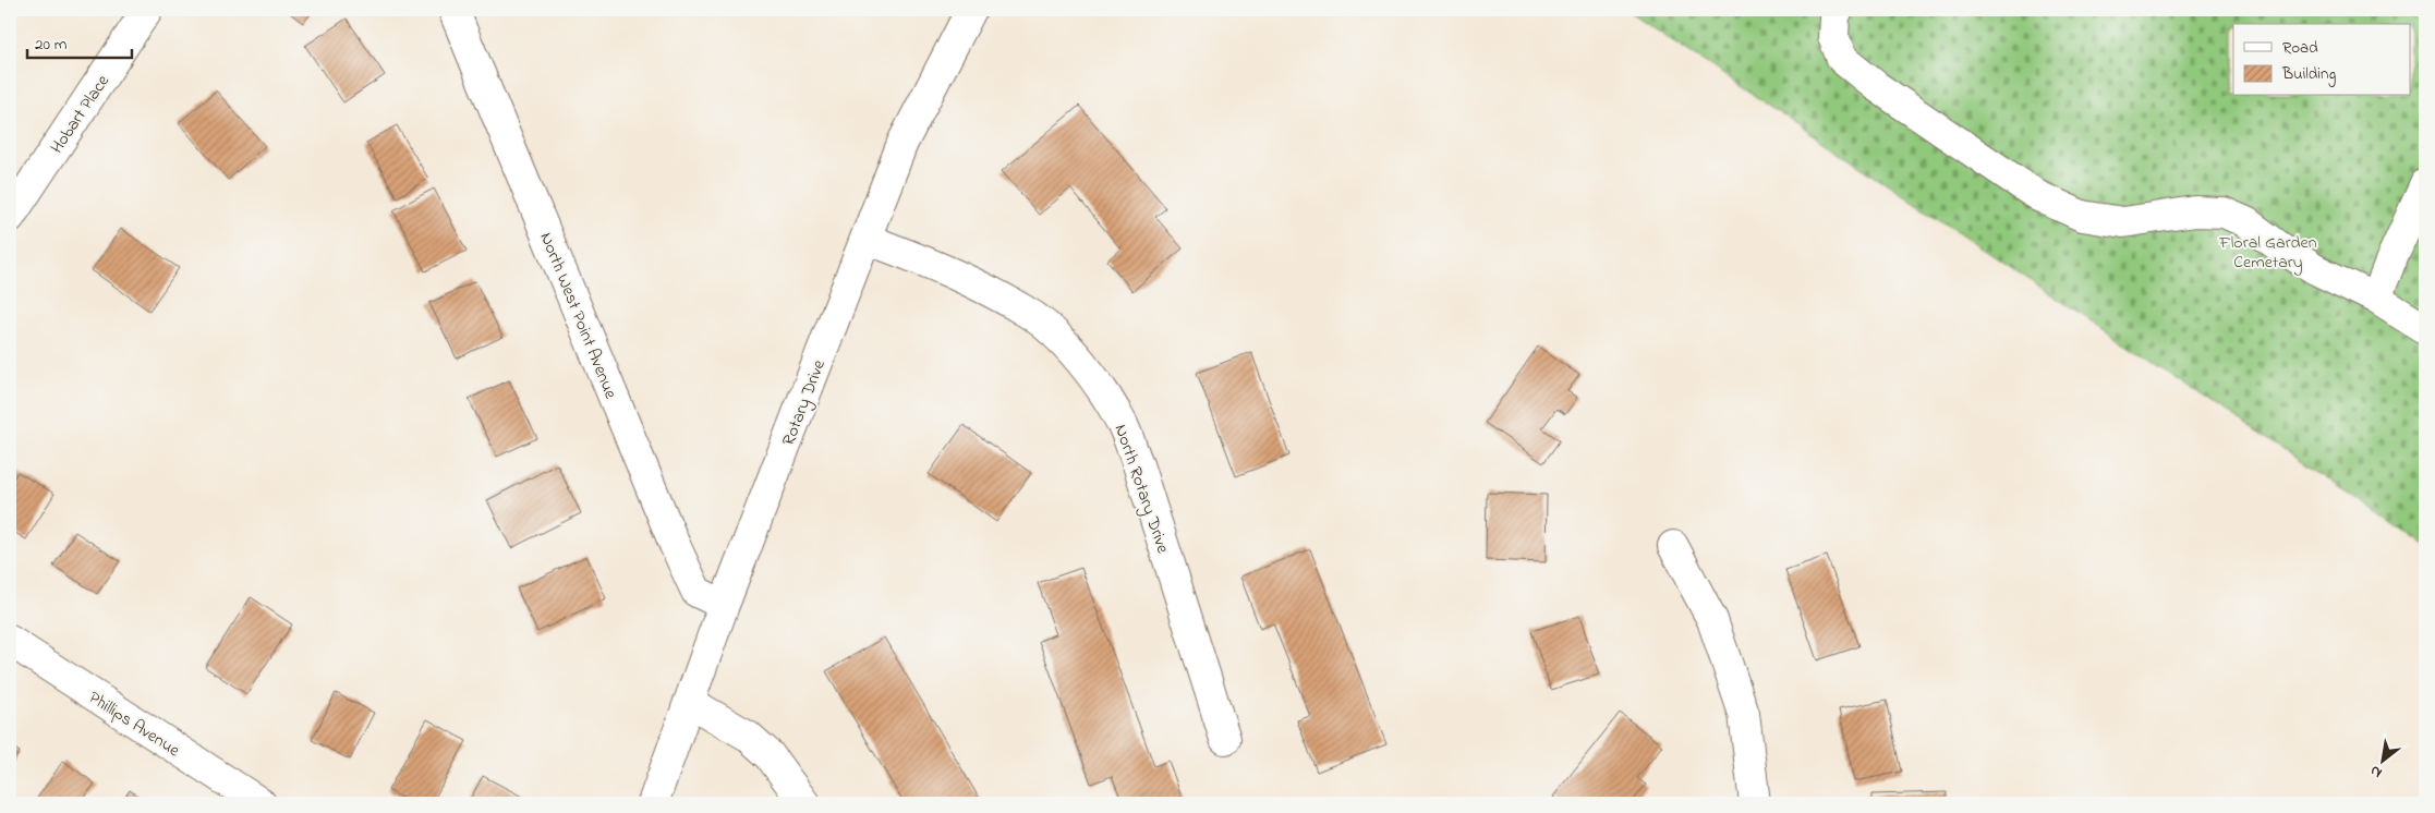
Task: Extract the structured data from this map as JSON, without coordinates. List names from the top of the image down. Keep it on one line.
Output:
{"streets":{"street":["Hobart Place","North West Point Avenue","Rotary Drive","North Rotary Drive","Phillips Avenue"]},"crossings":[["North West Point Avenue","Rotary Drive"],["Rotary Drive","North Rotary Drive"]],"parks":["Floral Garden Cemetary"],"legend":["Road","Building"],"scale_bar":"20 m","north":"bottom left"}
